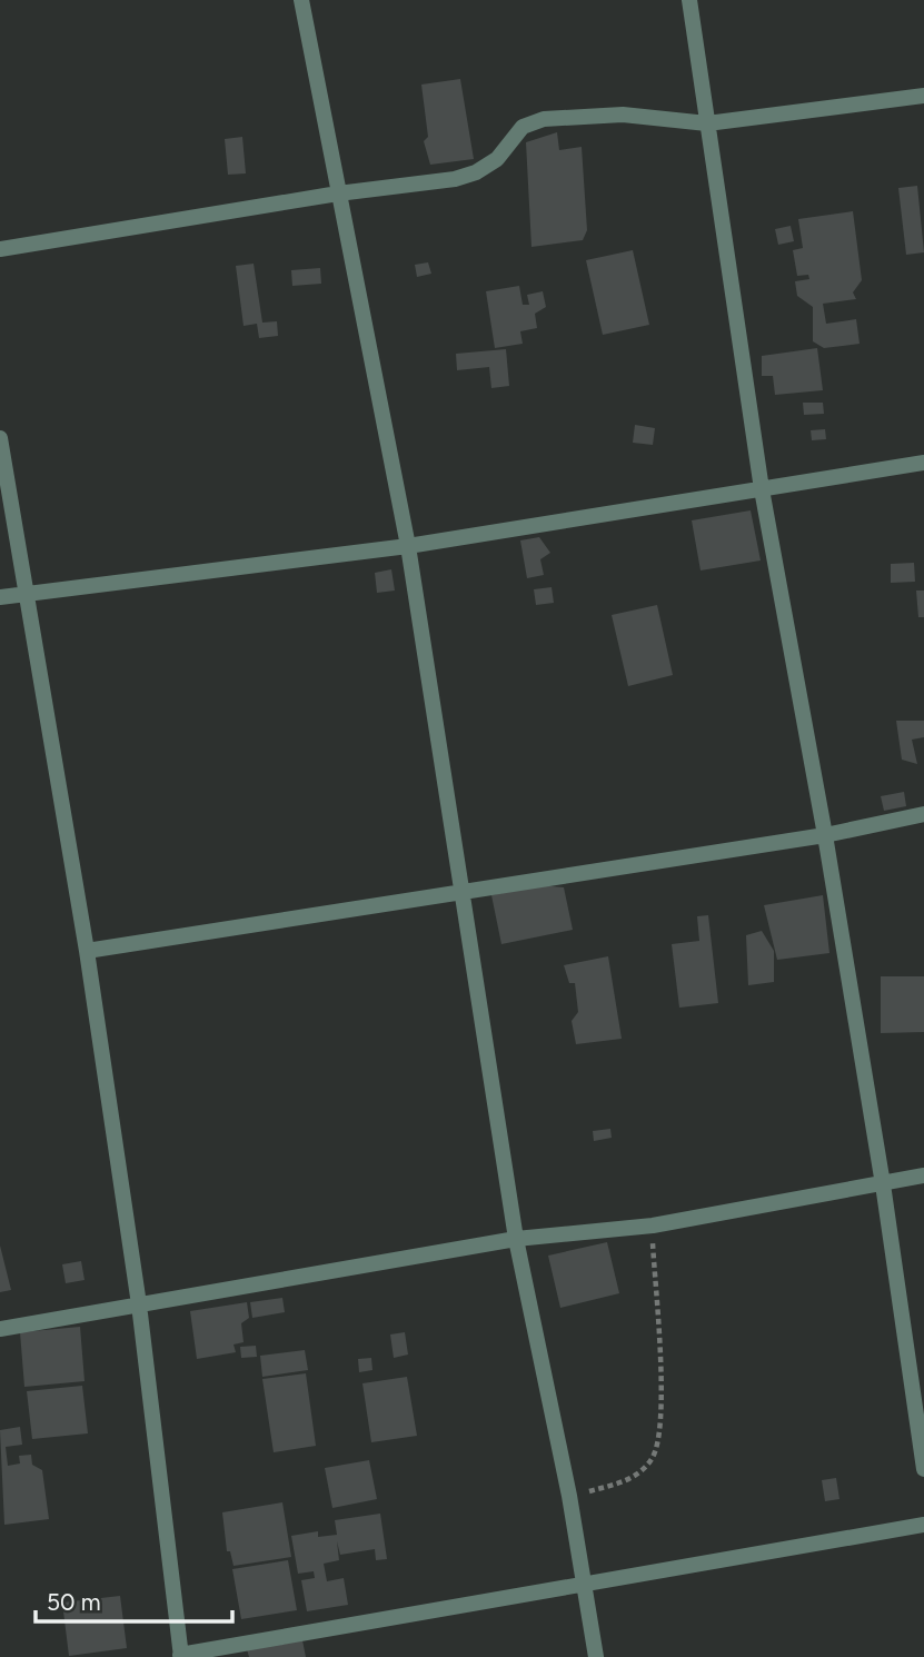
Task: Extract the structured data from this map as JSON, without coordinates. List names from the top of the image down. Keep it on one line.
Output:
{"scale_bar":"50 m"}
